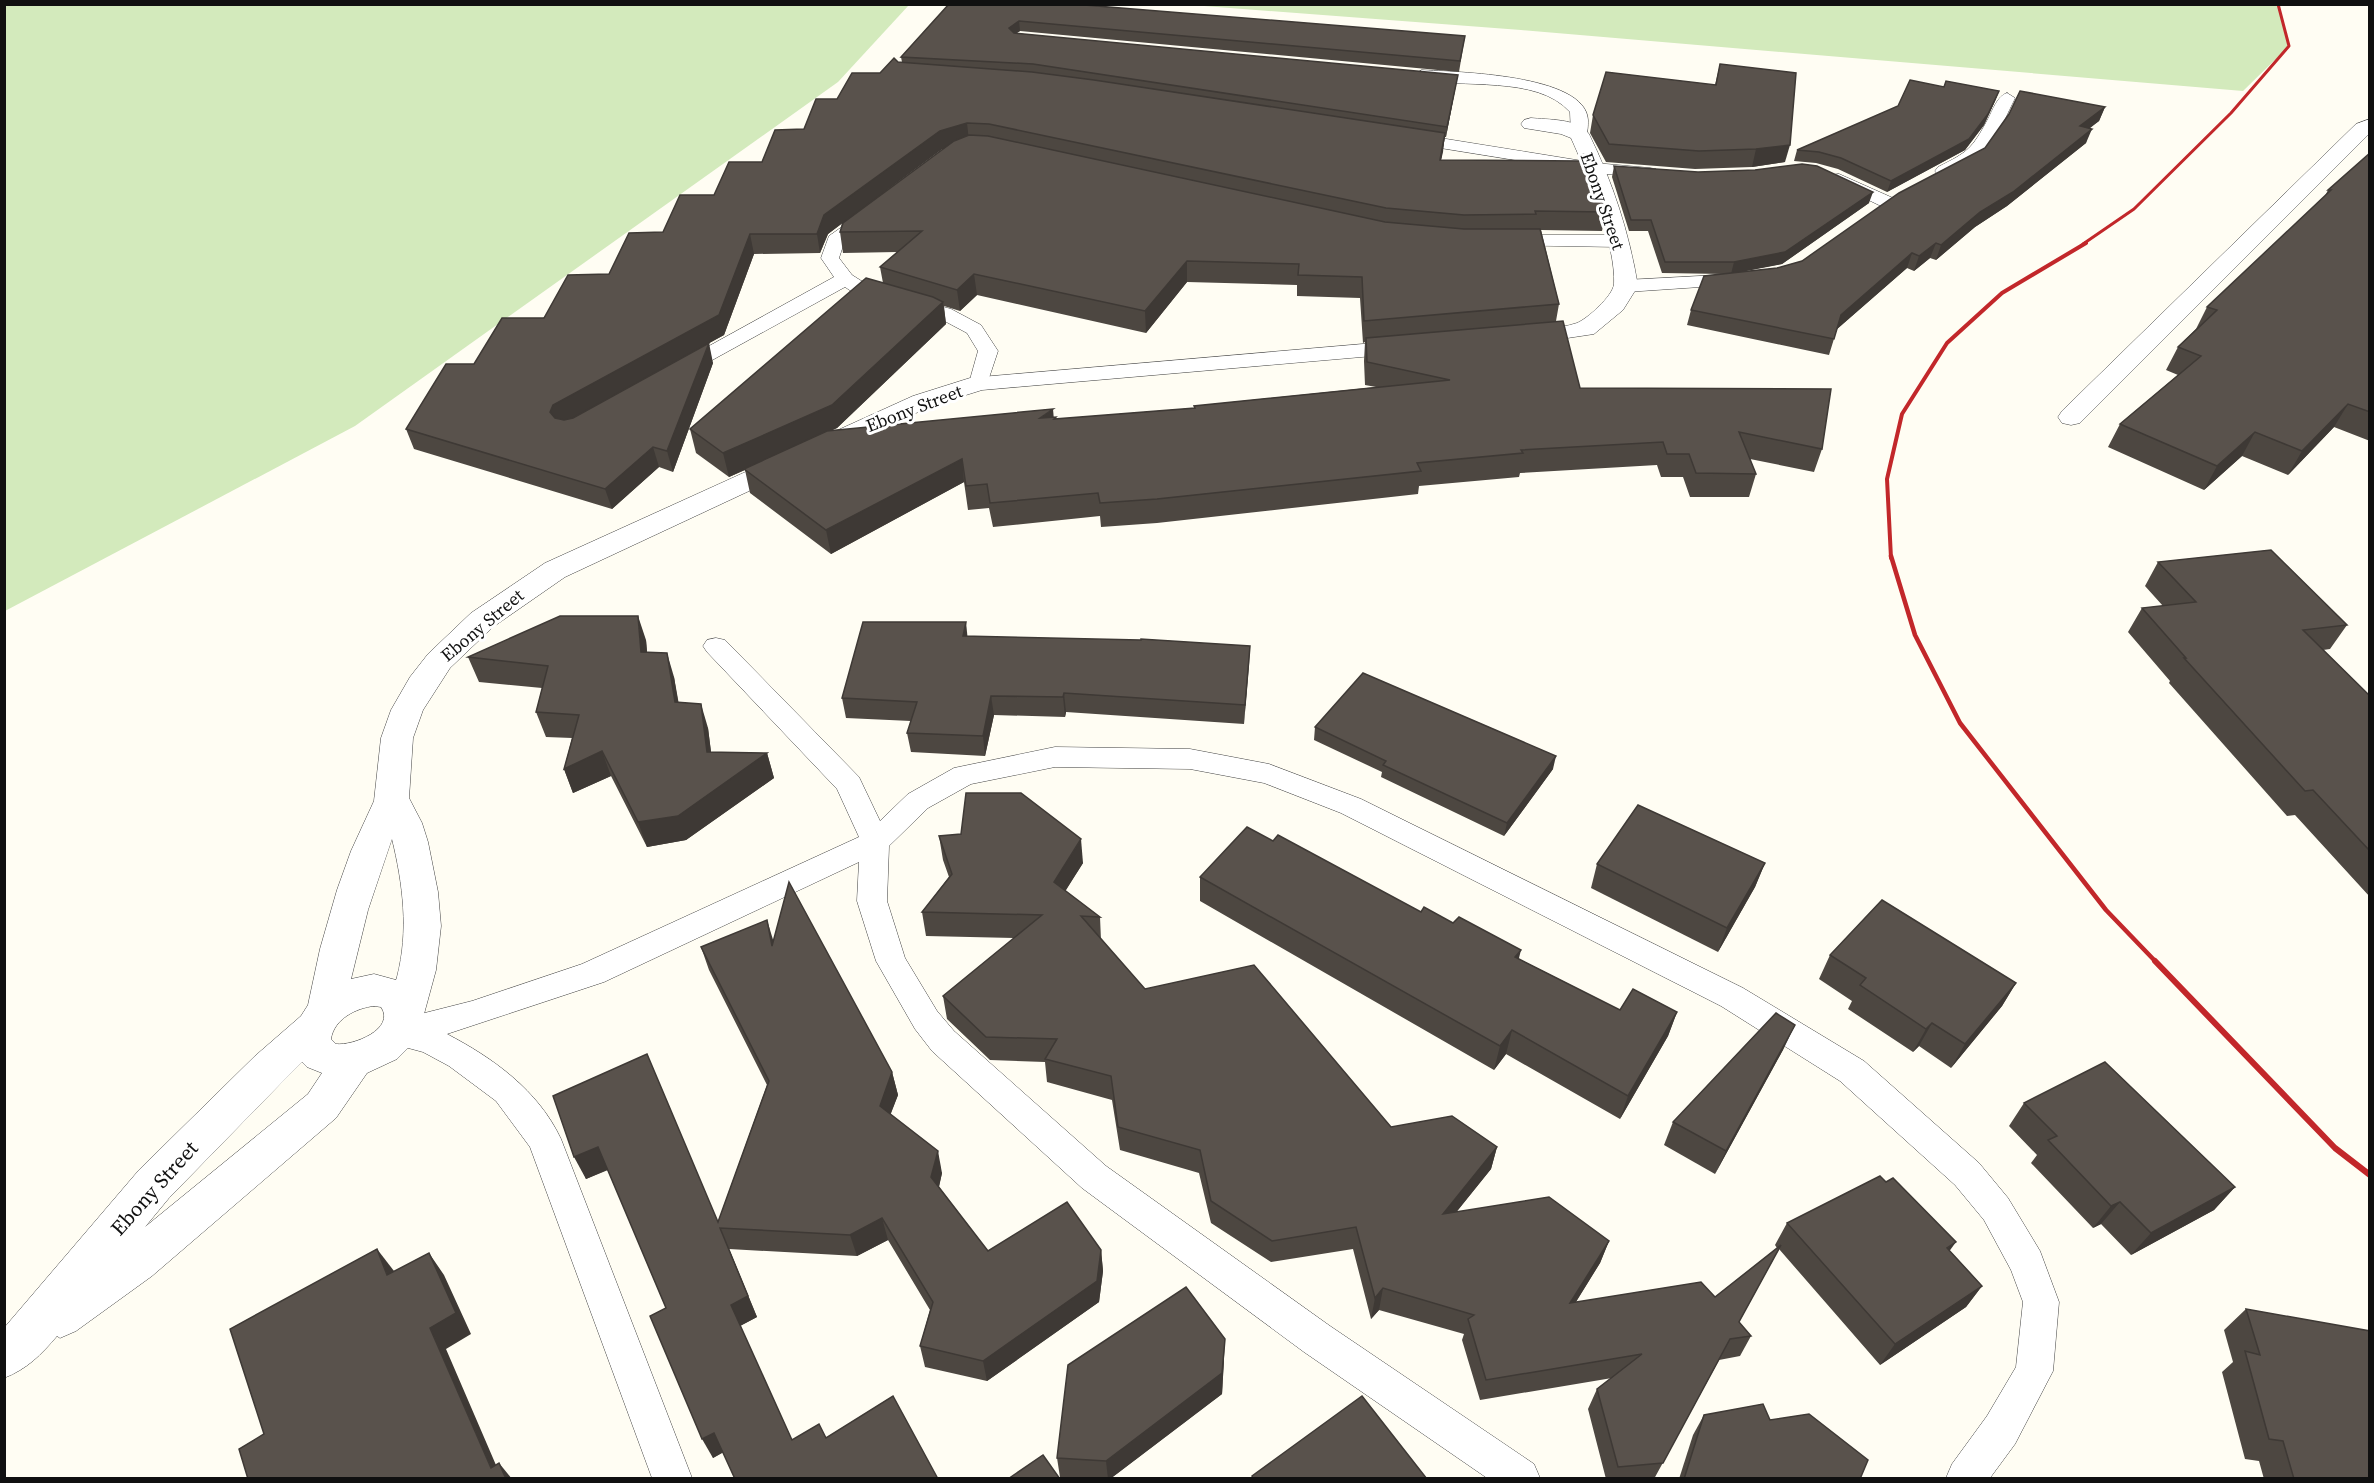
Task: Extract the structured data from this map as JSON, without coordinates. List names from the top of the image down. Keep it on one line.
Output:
{"streets":{"street":["Ebony Street"]}}
